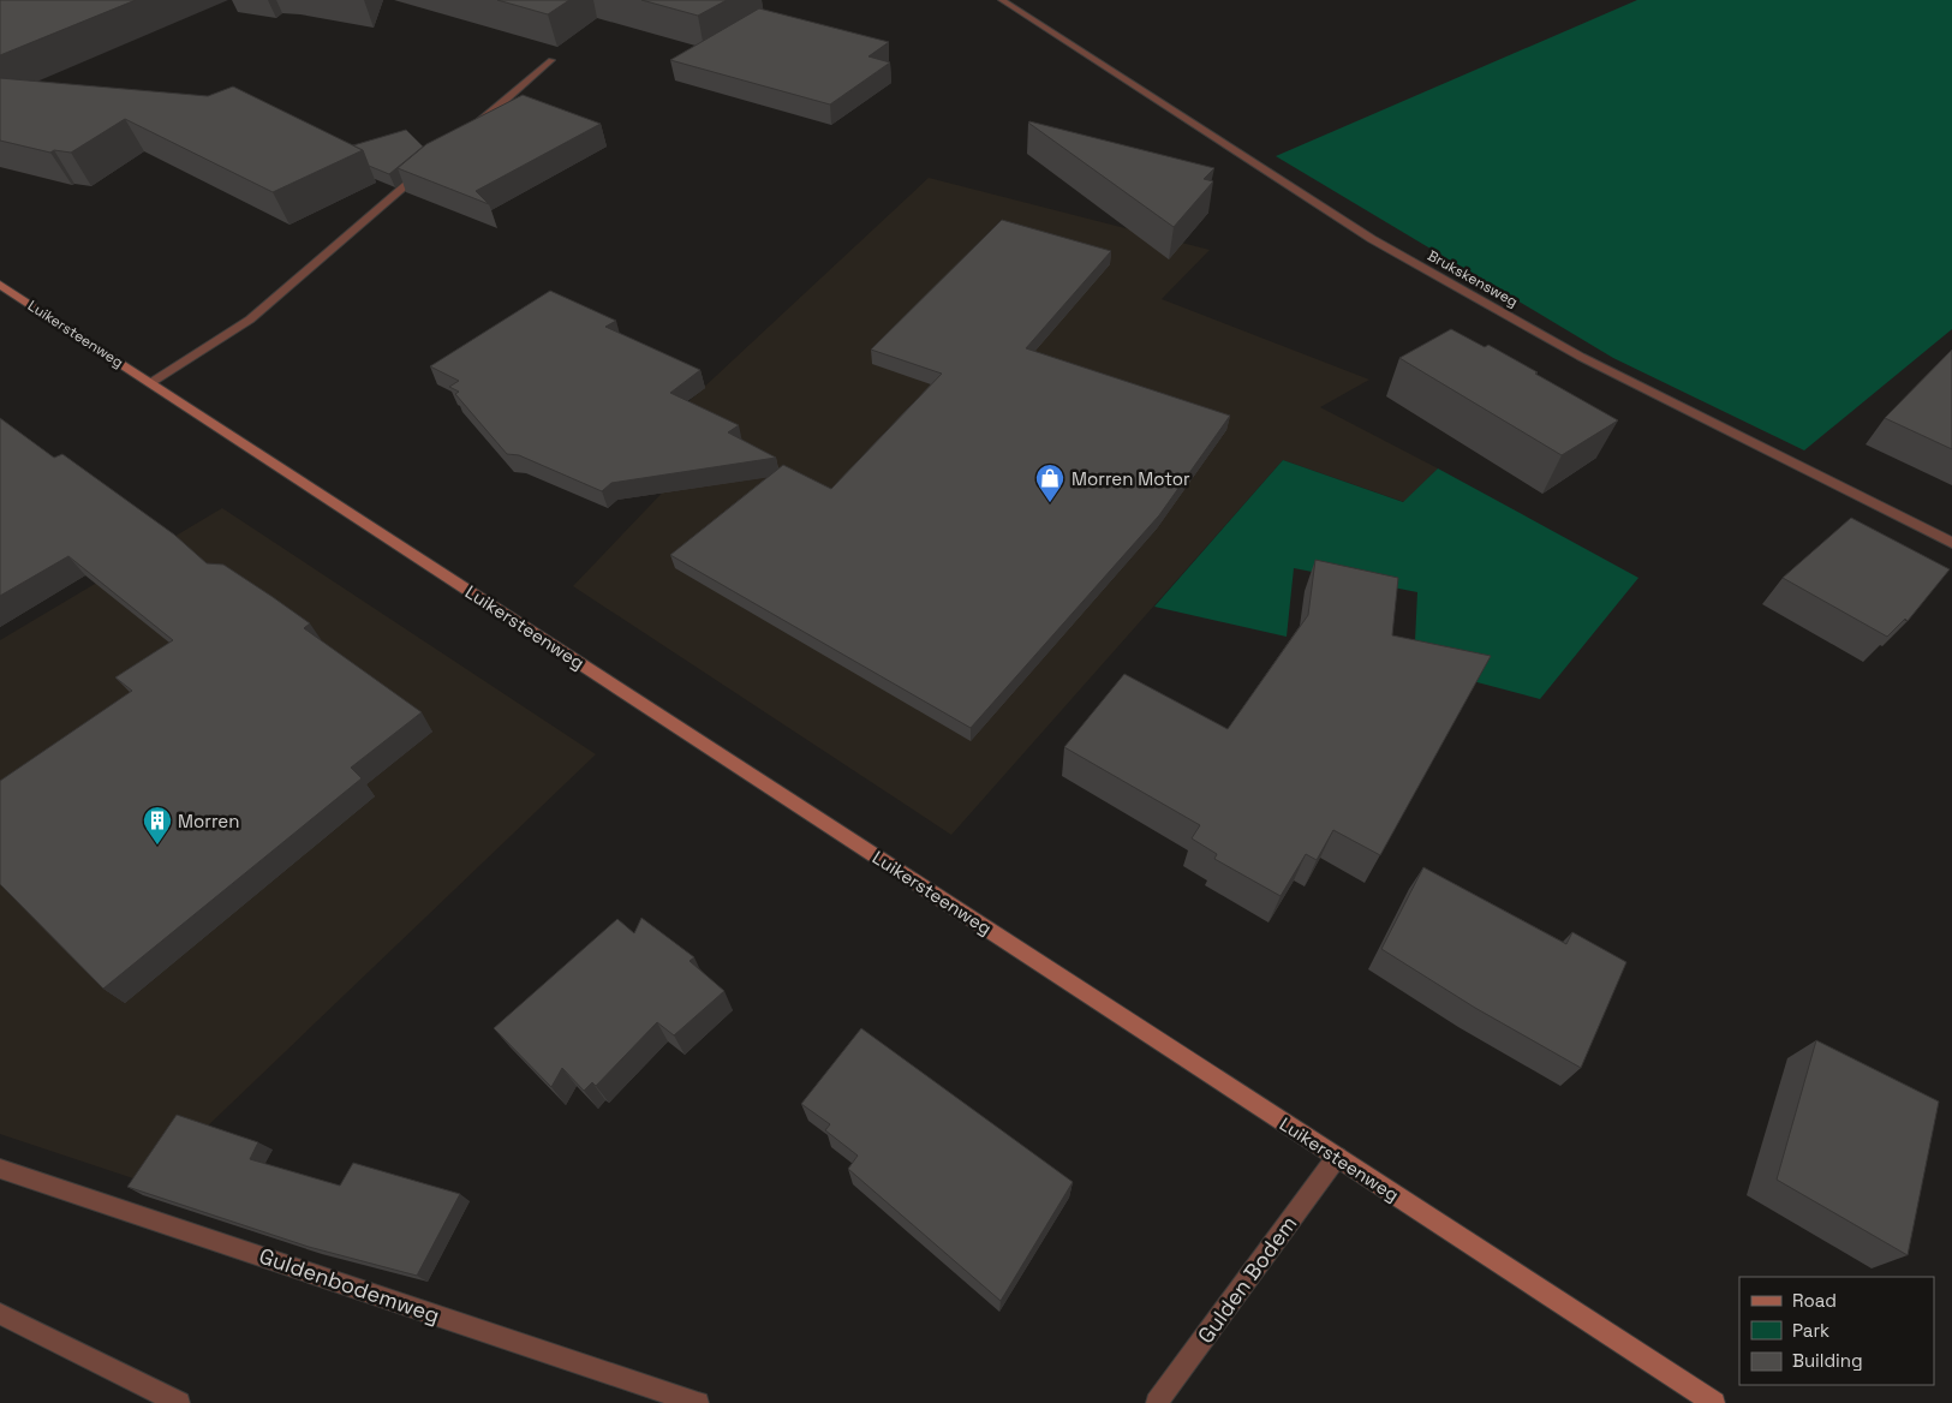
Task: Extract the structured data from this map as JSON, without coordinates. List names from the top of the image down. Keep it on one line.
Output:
{"streets":{"main road":["Luikersteenweg"],"street":["Brukskensweg","Gulden Bodem","Guldenbodemweg"]},"crossings":[["Luikersteenweg","Gulden Bodem"]],"places":{"shop":["Morren Motor"],"building":["Morren"]},"legend":["Road","Park","Building"]}
